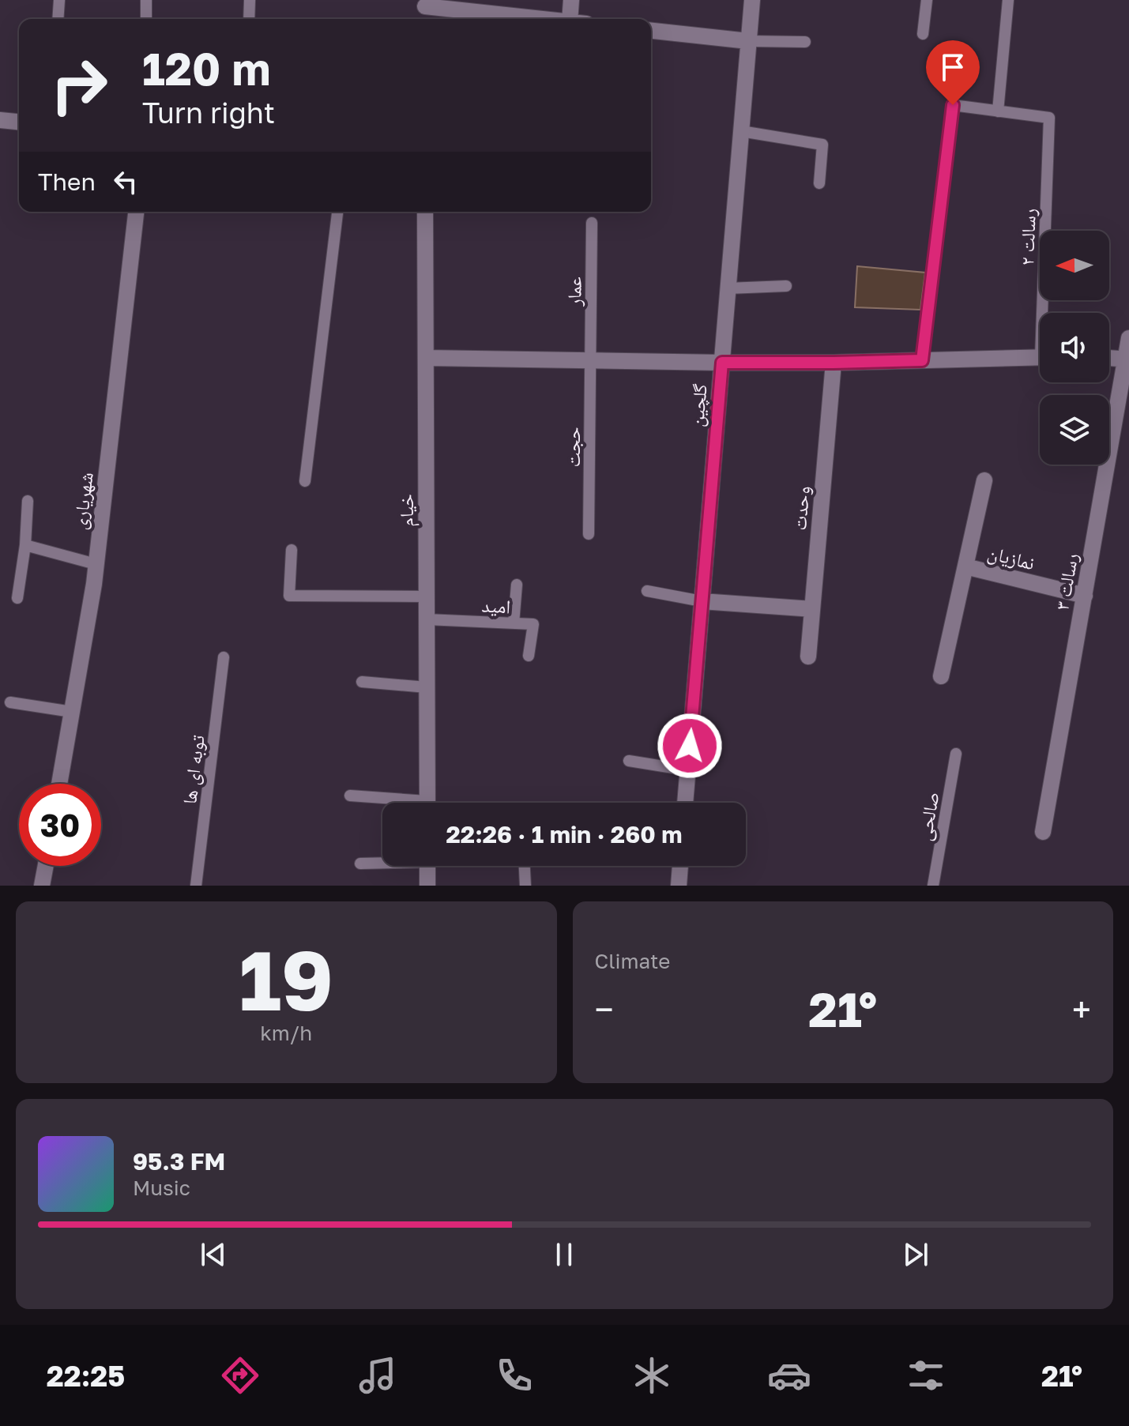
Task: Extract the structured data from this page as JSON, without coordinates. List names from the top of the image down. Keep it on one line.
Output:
{"streets":{"street":["گلچین","شهریاری","وحدت","خیام","نمازیان","رسالت ۳"],"lane":["رسالت ۲","عمار","حجت","امید","توبه ای ها","صالحی"]},"crossings":[["عمار","حجت"],["خیام","امید"],["نمازیان","رسالت ۳"]],"north":"left","page":{"turn":["120 m","Turn right"],"then":"Then","limit":"30","trip":"22:26 · 1 min · 260 m","tile":[["19","km/h"],"Climate"],"heat":["−","21°","+"],"song":["95.3 FM","Music"],"tabs":["22:25","21°"]}}
